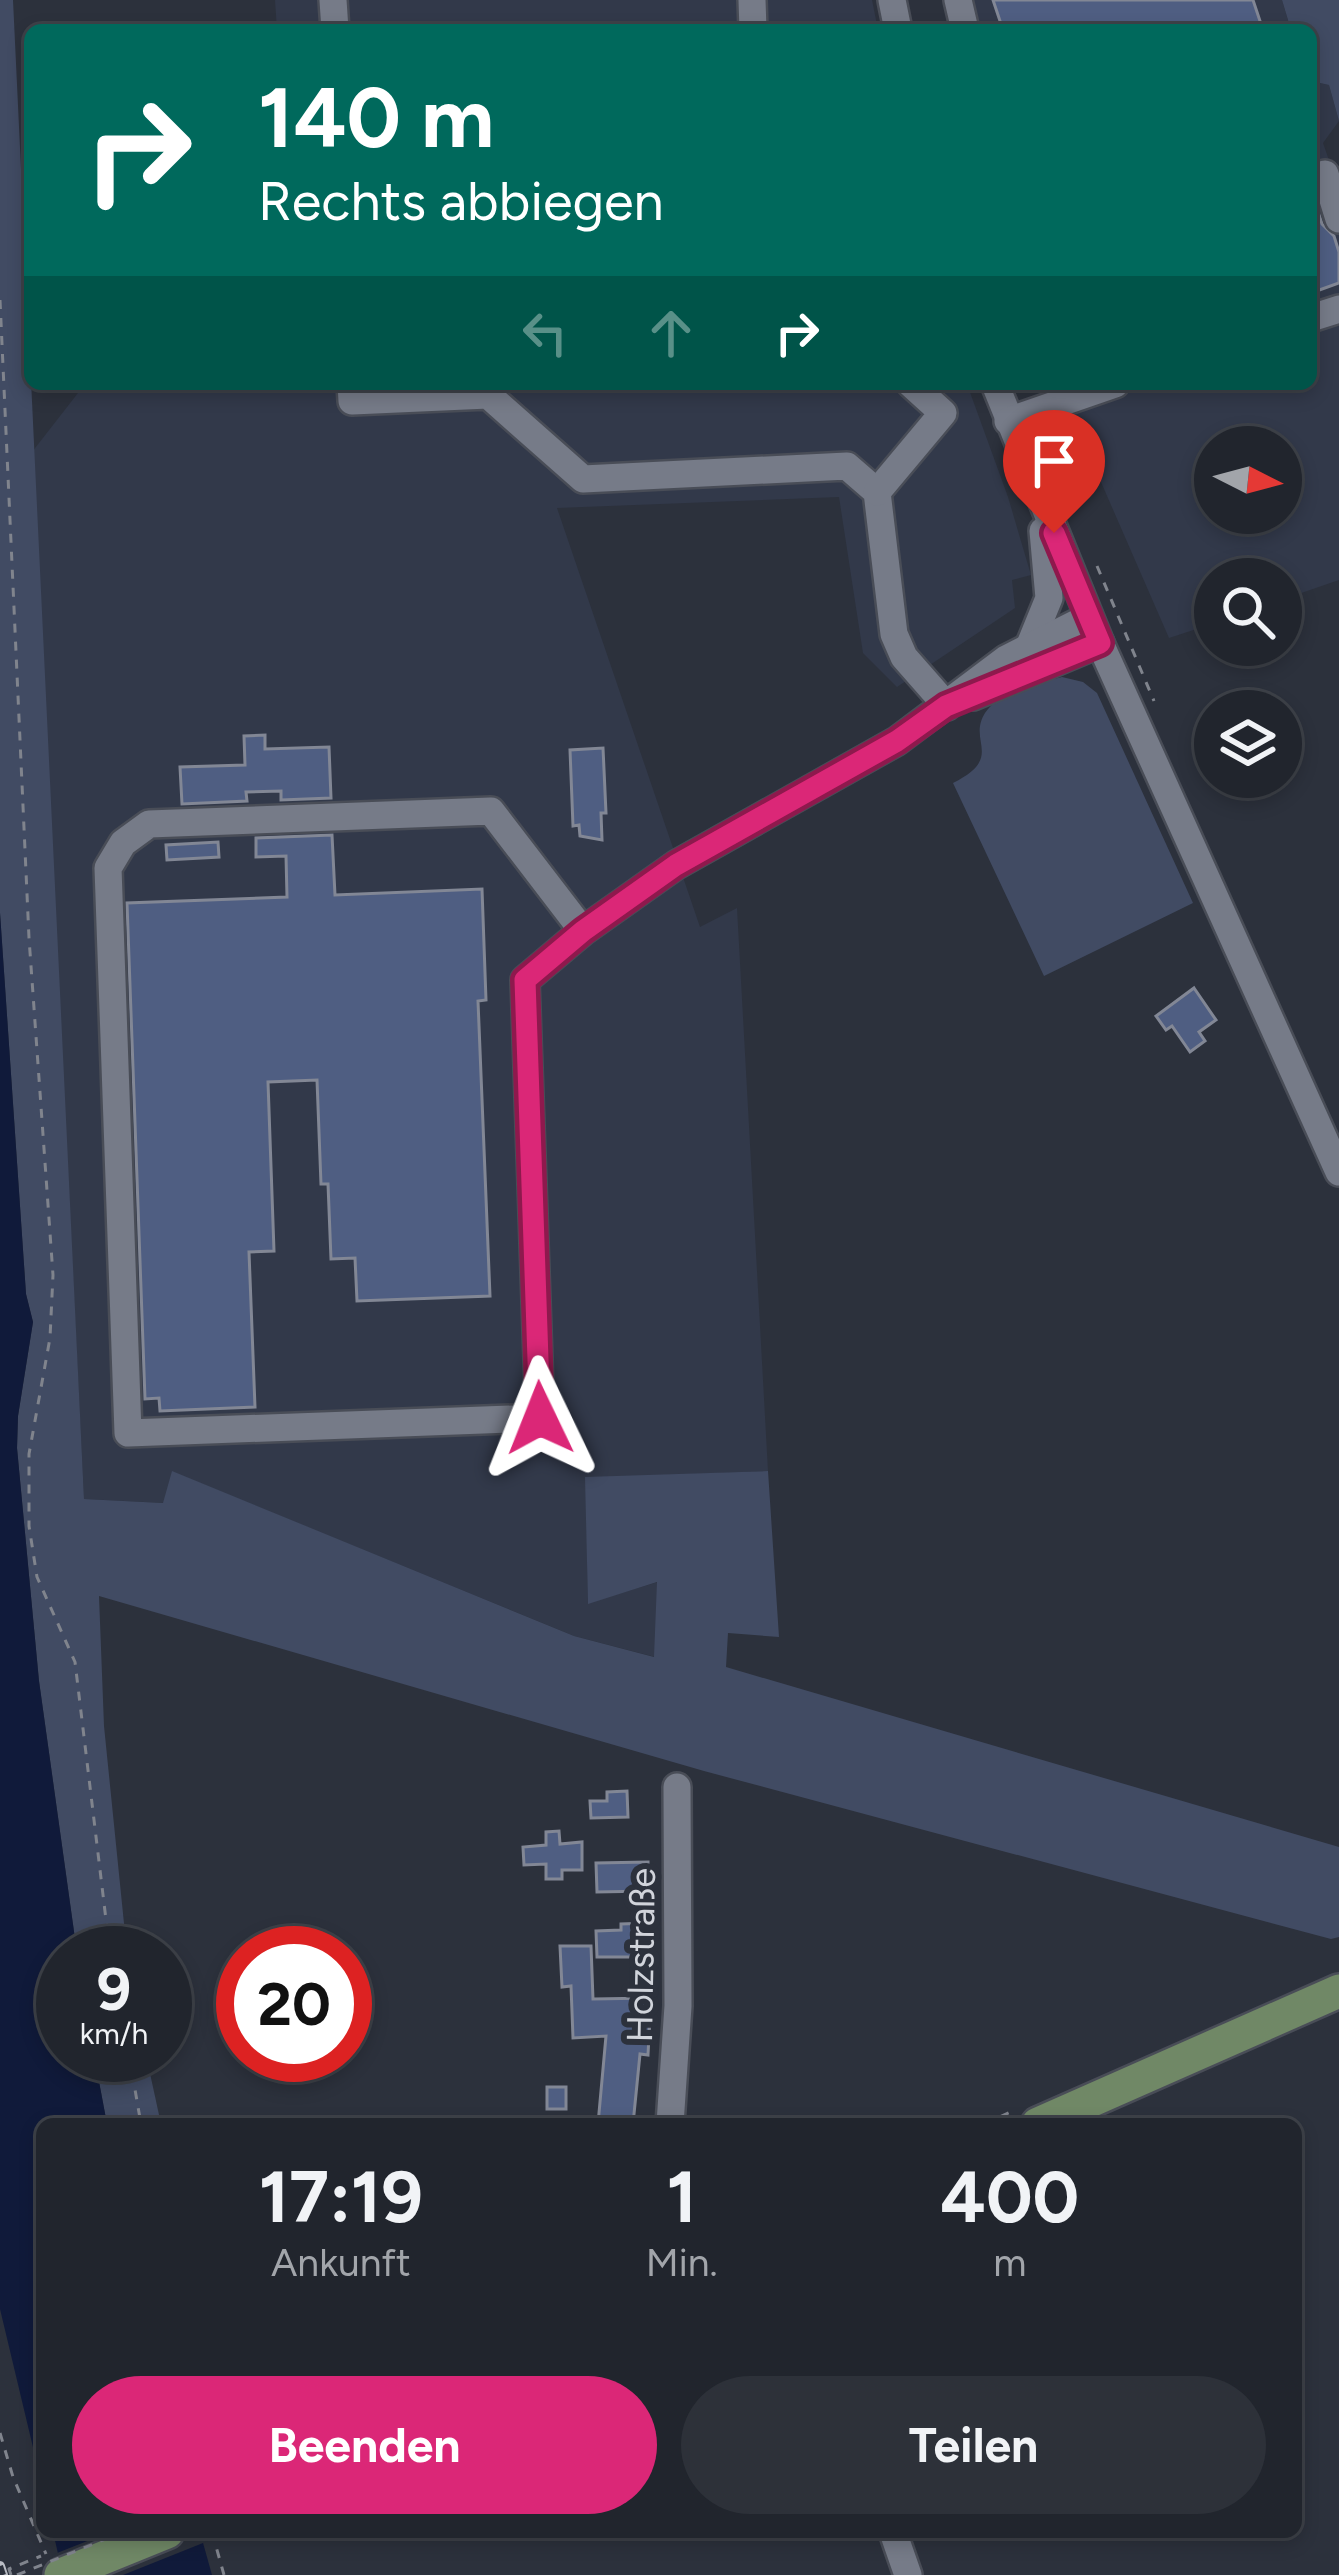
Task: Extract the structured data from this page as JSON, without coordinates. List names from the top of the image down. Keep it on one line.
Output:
{"streets":{"street":["Holzstraße"]},"north":"right","page":{"turn":["140 m","Rechts abbiegen"],"speed":"9 km/h","limit":"20","eta":["17:19","Ankunft","1","Min.","400","m"],"buttons":["Beenden","Teilen"]}}
